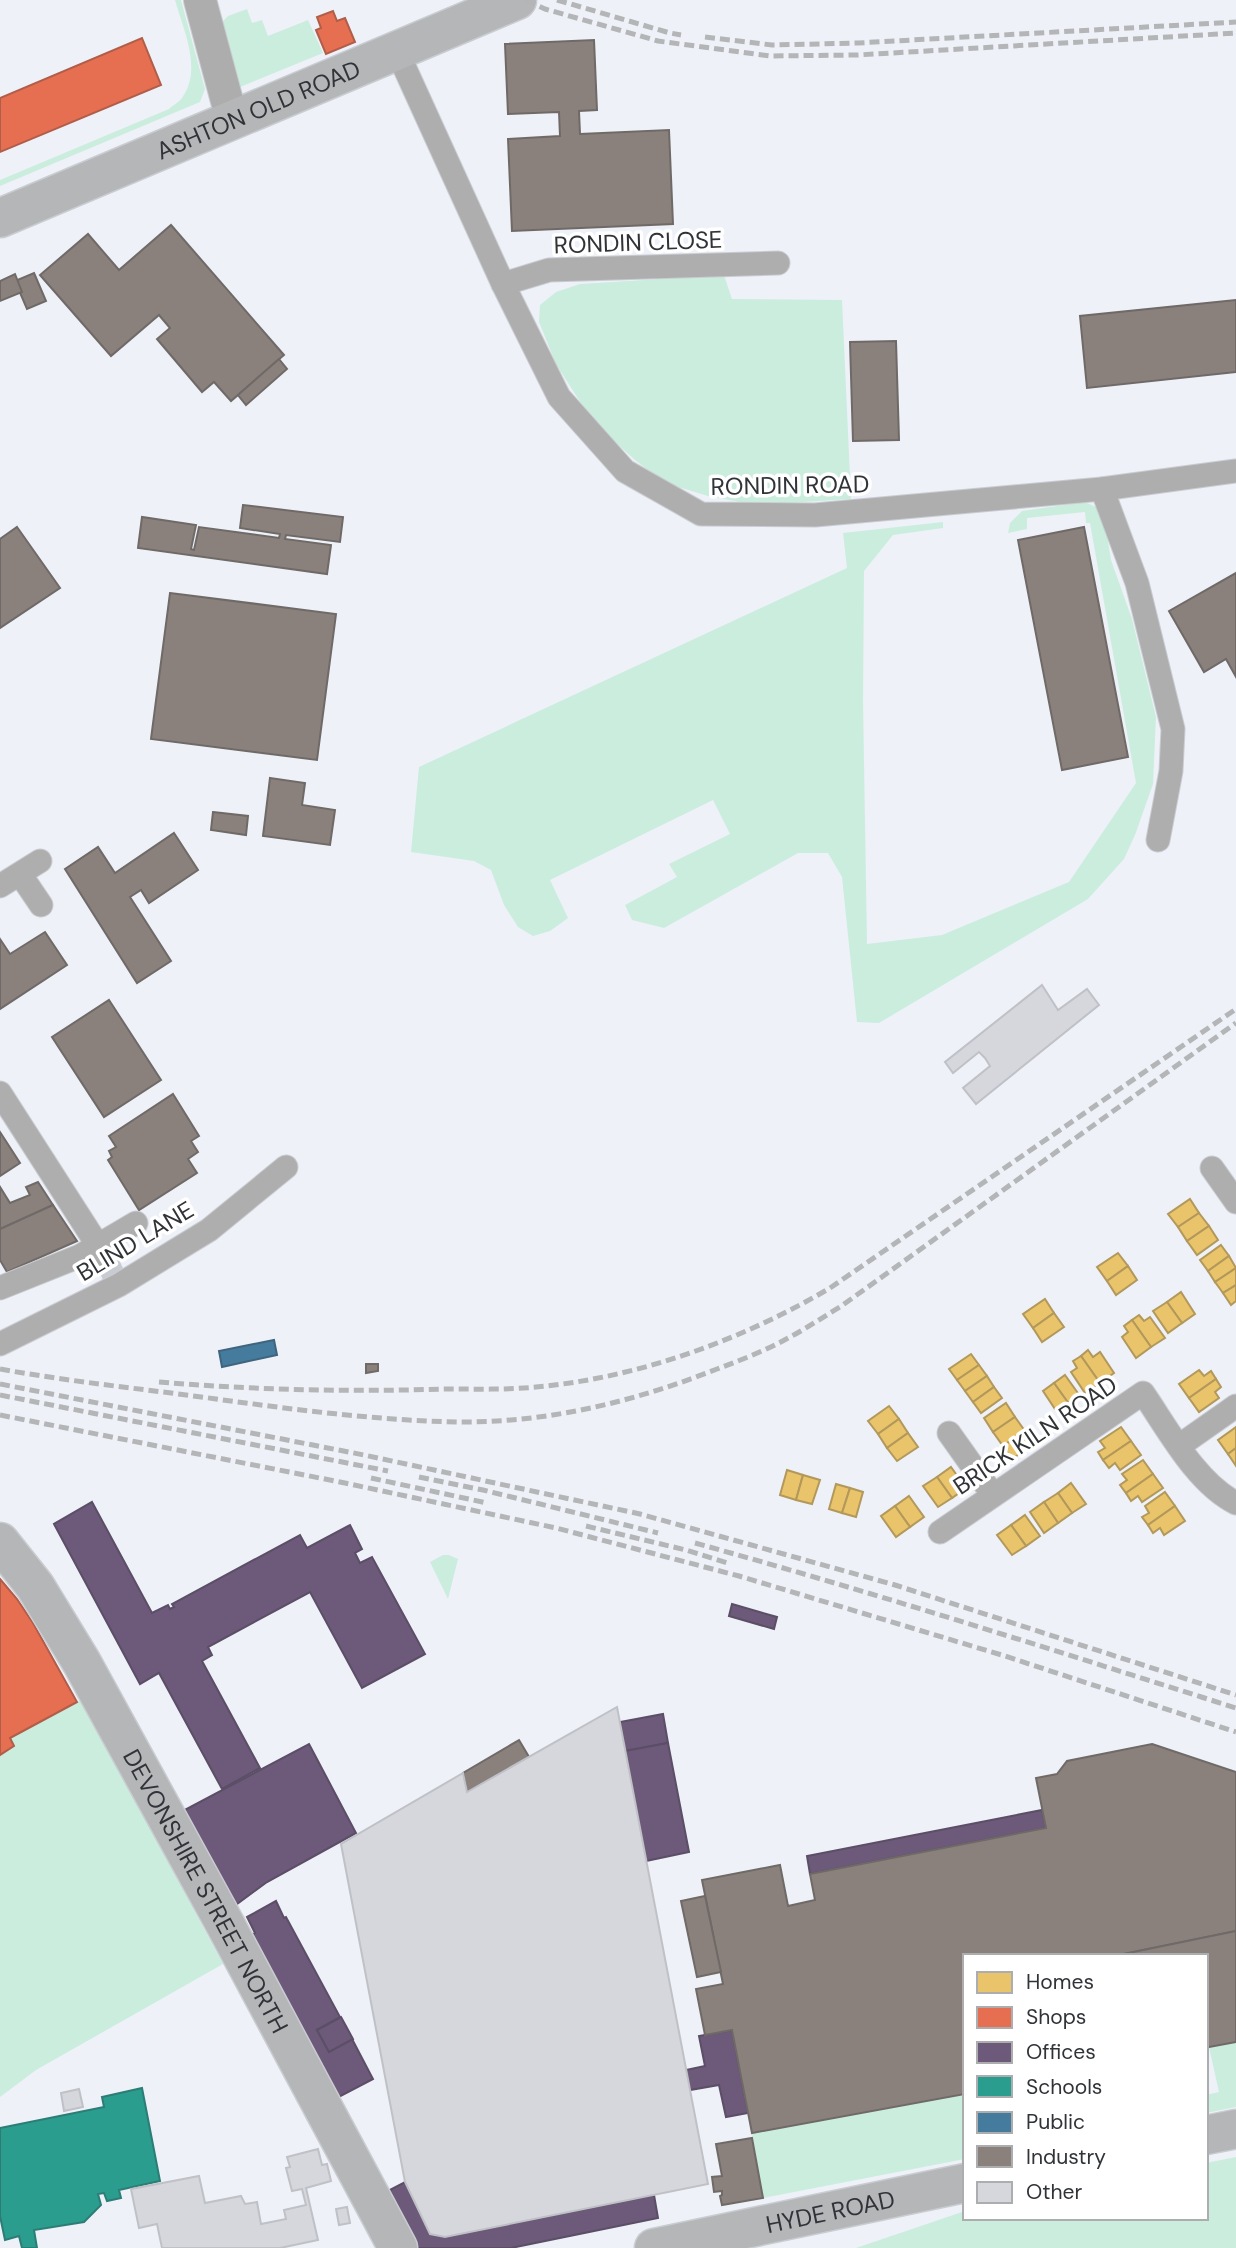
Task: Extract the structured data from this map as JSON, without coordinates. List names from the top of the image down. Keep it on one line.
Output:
{"streets":{"highway":["ASHTON OLD ROAD","DEVONSHIRE STREET NORTH","HYDE ROAD"],"street":["RONDIN CLOSE","RONDIN ROAD","BLIND LANE","BRICK KILN ROAD"]},"crossings":[["ASHTON OLD ROAD","RONDIN ROAD"],["RONDIN CLOSE","RONDIN ROAD"]],"legend":["Homes","Shops","Offices","Schools","Public","Industry","Other"]}
